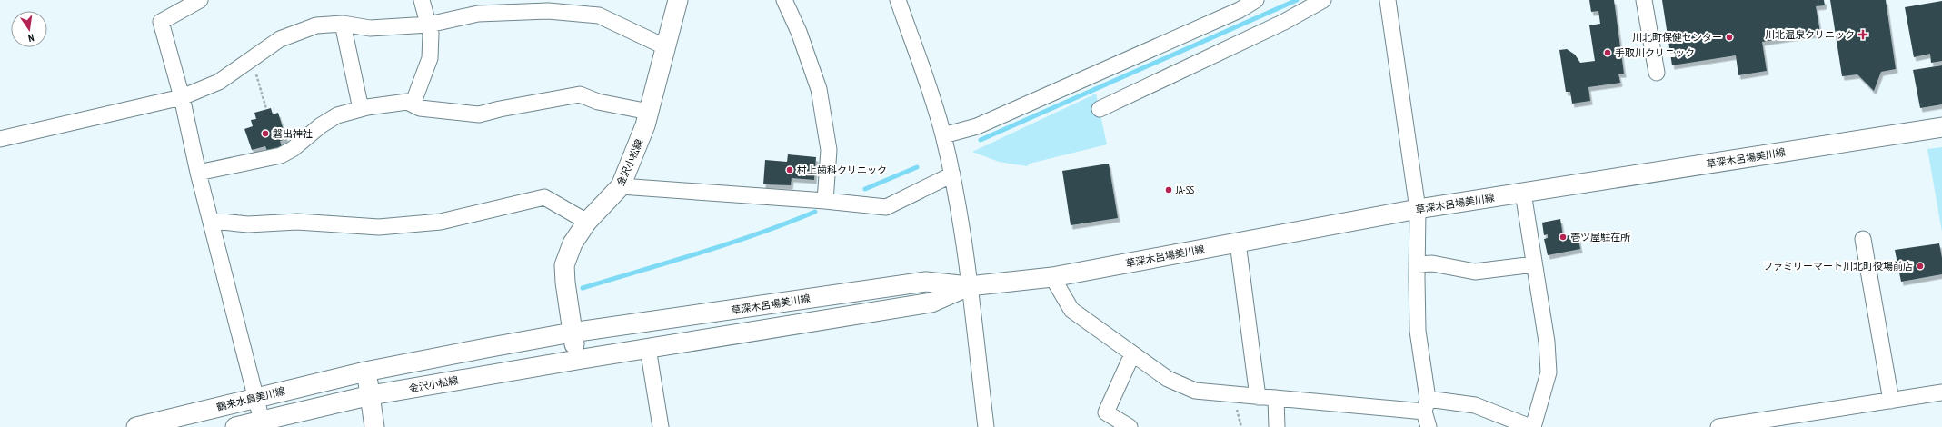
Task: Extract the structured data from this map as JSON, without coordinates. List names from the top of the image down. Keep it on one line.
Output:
{"streets":{"main road":["草深木呂場美川線","金沢小松線","鶴来水島美川線"]},"crossings":[["草深木呂場美川線","金沢小松線"]],"places":{"health":["川北温泉クリニック"],"other":["川北町保健センター","手取川クリニック","磐出神社","村上歯科クリニック","JA-SS","壱ツ屋駐在所","ファミリーマート川北町役場前店"]},"north":"bottom"}
